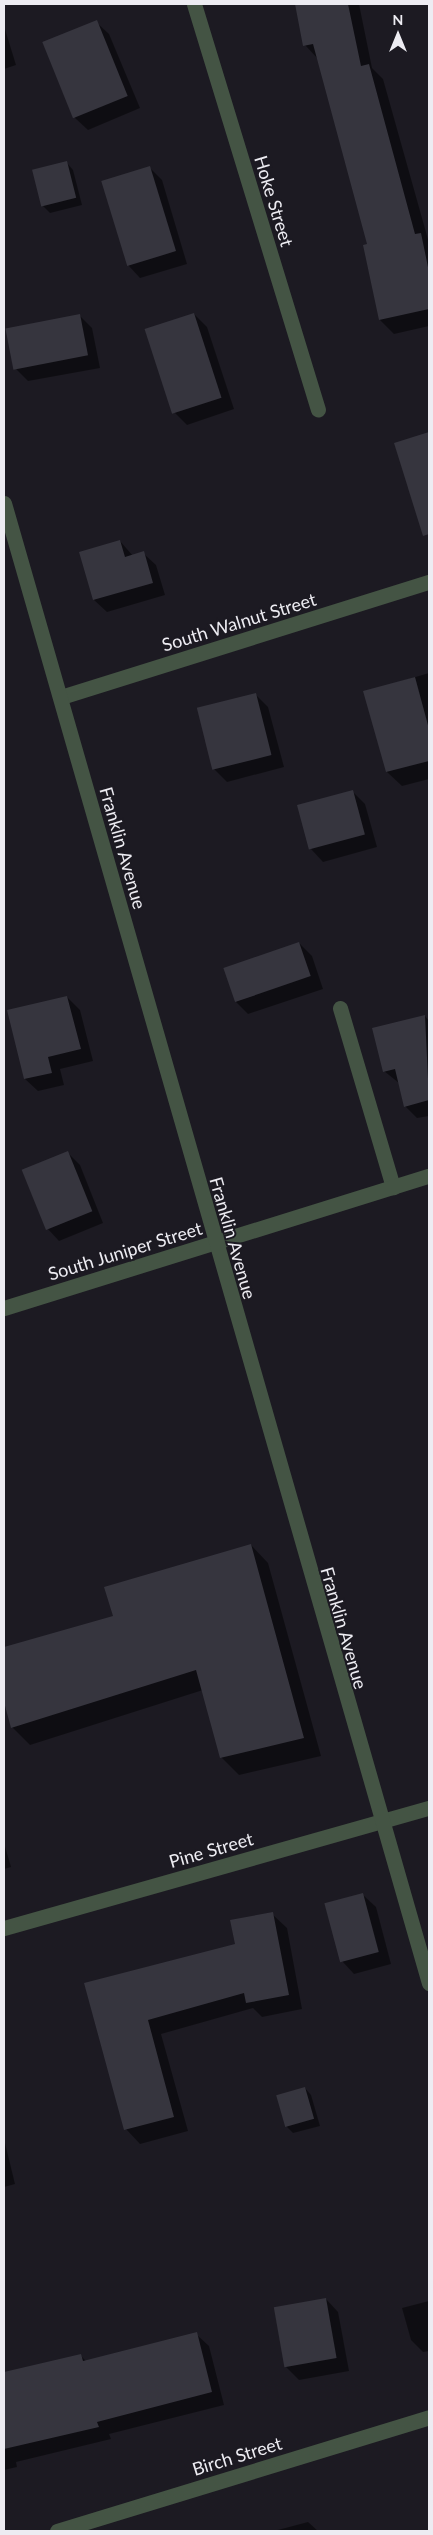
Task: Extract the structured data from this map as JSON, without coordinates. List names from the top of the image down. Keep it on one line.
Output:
{"streets":{"street":["Hoke Street","South Walnut Street","Franklin Avenue","South Juniper Street","Pine Street","Birch Street"]},"crossings":[["South Walnut Street","Franklin Avenue"],["Franklin Avenue","South Juniper Street"],["Franklin Avenue","Pine Street"]],"north":"top"}
